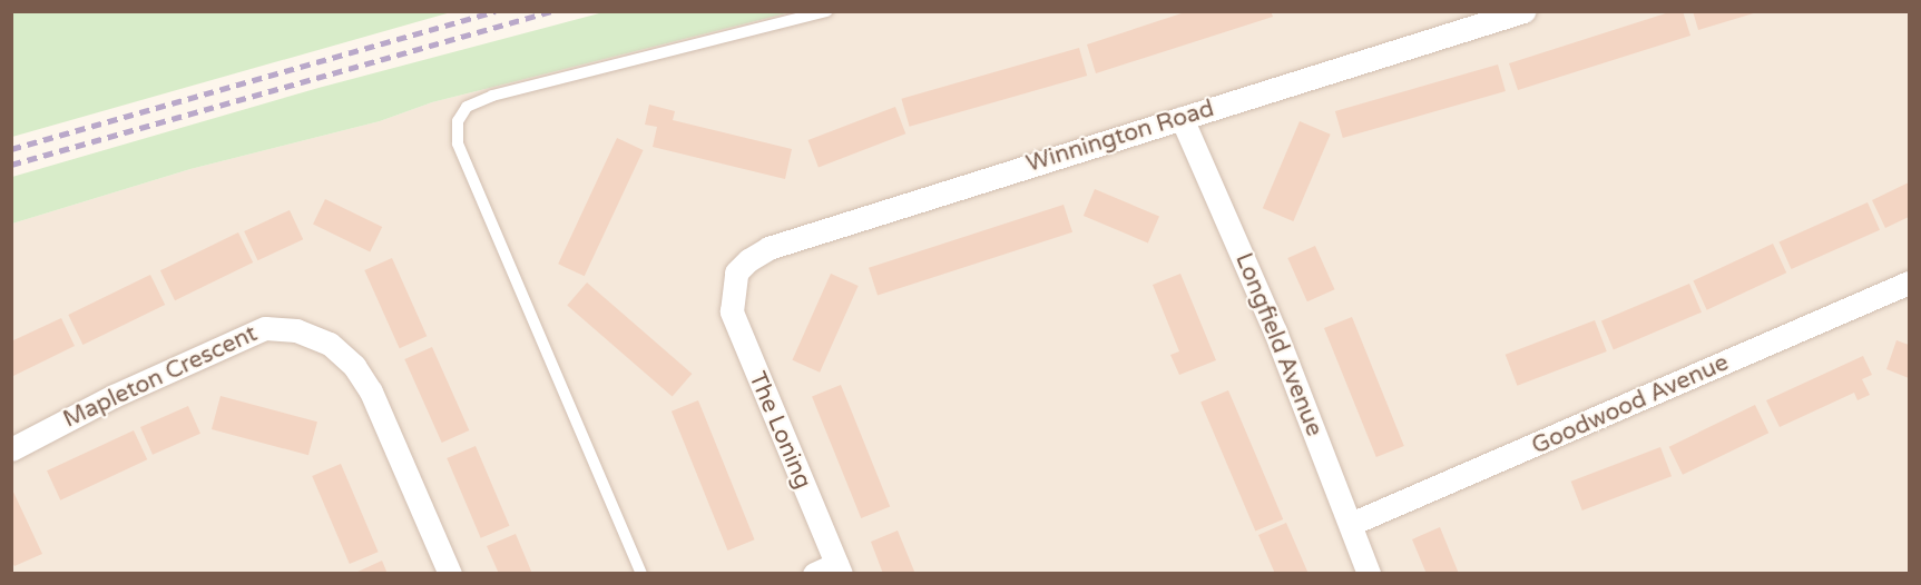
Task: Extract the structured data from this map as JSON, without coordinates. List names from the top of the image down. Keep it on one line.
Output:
{"streets":{"street":["Winnington Road","Longfield Avenue","Mapleton Crescent","Goodwood Avenue","The Loning"]},"crossings":[["Winnington Road","Longfield Avenue"],["Winnington Road","The Loning"],["Longfield Avenue","Goodwood Avenue"]]}
